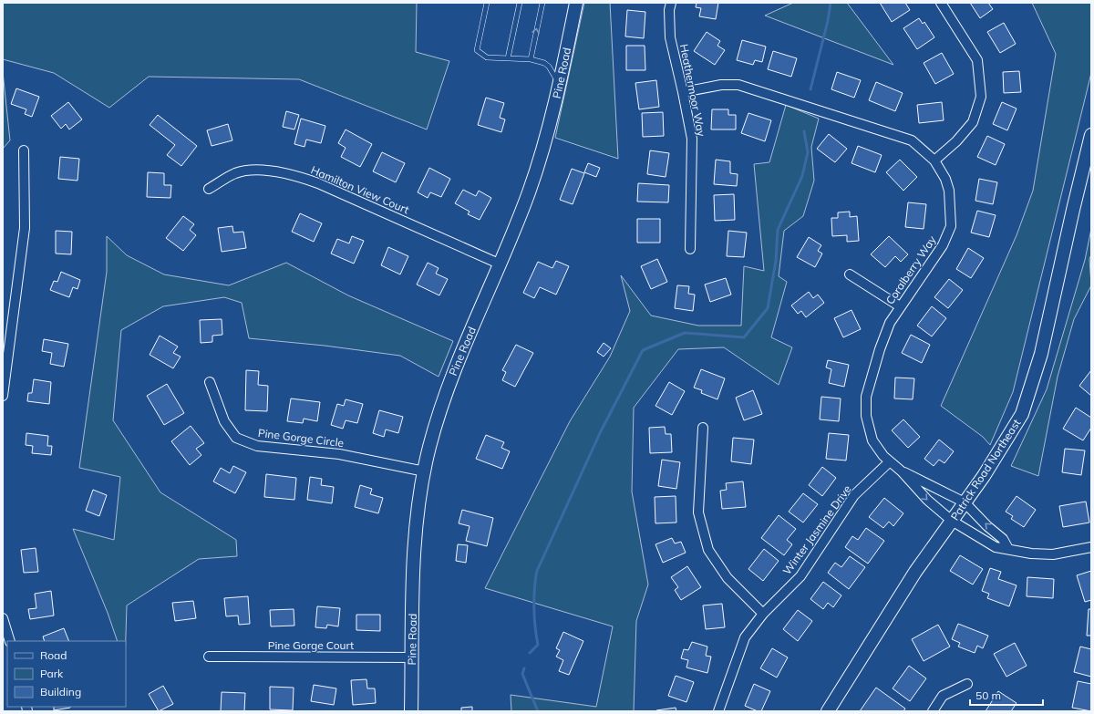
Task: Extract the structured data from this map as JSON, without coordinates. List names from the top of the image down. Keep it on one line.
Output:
{"streets":{"street":["Pine Road","Heathermoor Way","Hamilton View Court","Coralberry Way","Pine Gorge Circle","Patrick Road Northeast","Winter Jasmine Drive","Pine Gorge Court"]},"crossings":[["Pine Road","Hamilton View Court"],["Pine Road","Pine Gorge Circle"],["Pine Road","Pine Gorge Court"],["Heathermoor Way","Coralberry Way"],["Coralberry Way","Patrick Road Northeast"],["Coralberry Way","Winter Jasmine Drive"]],"legend":["Road","Park","Building"],"scale_bar":"50 m"}
